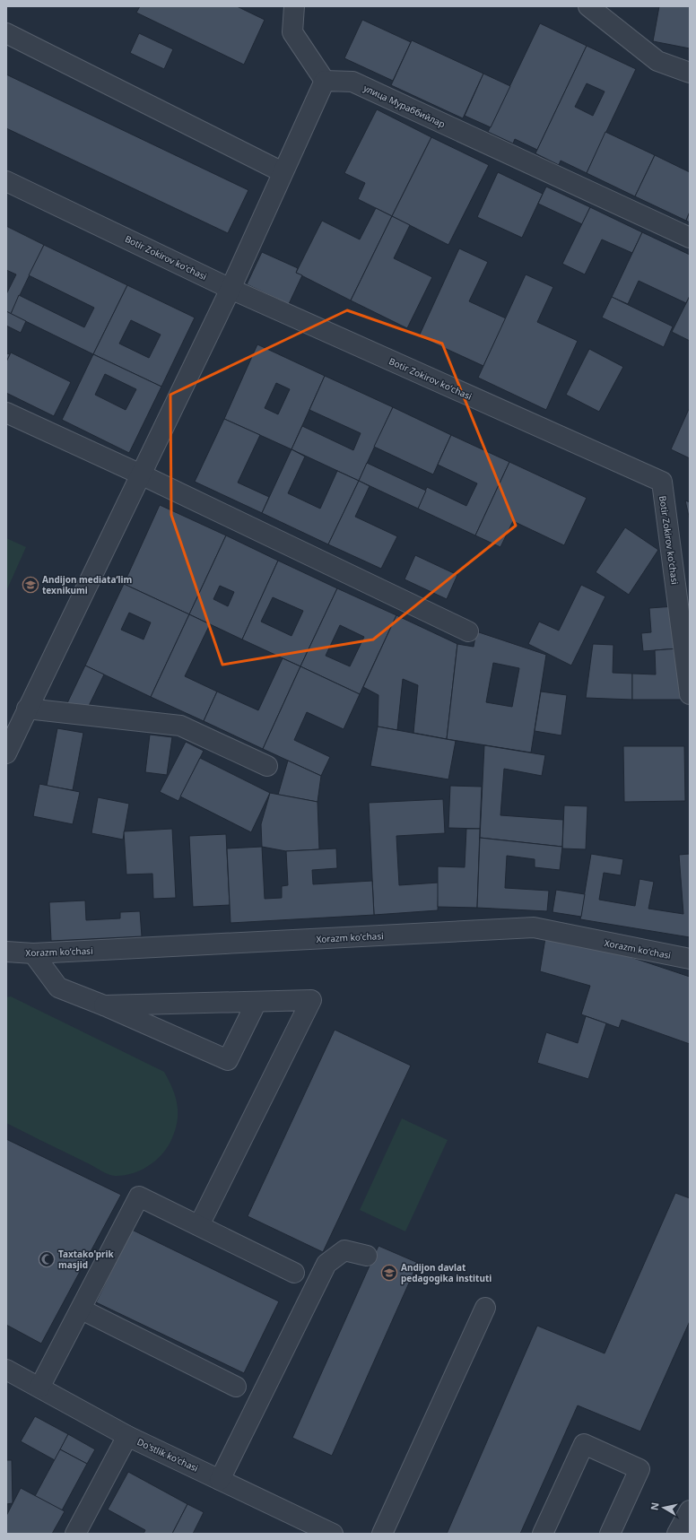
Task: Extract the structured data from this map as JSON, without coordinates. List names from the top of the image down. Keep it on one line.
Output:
{"streets":{"street":["улица Мураббийлар","Botir Zokirov koʻchasi","Xorazm koʻchasi","Do'stlik ko'chasi"]},"places":{"school or university":["Andijon mediataʼlim texnikumi","Andijon davlat pedagogika instituti"],"mosque":["Taxtako'prik masjid"]},"north":"left"}
